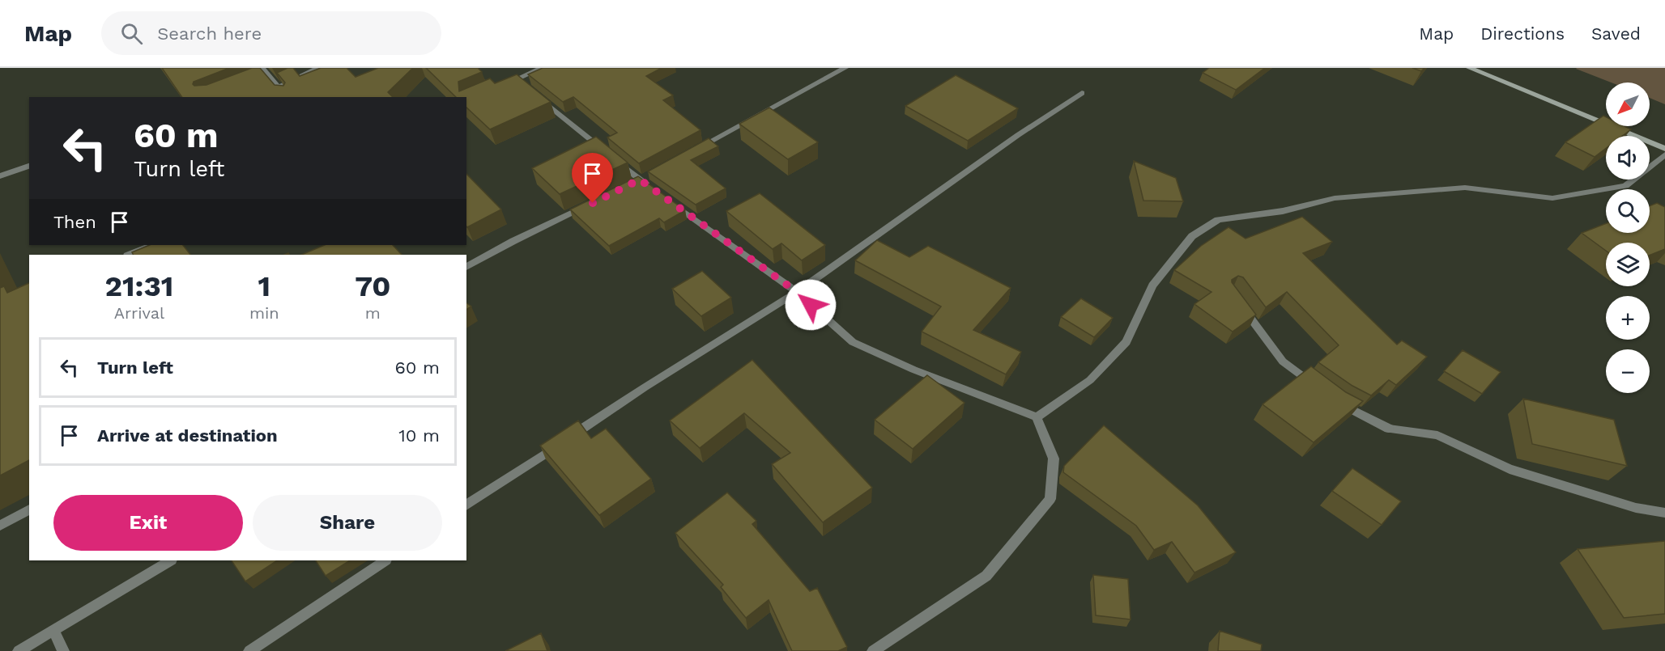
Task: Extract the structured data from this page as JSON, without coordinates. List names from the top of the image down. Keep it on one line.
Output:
{"north":"bottom left","page":{"header":"Map","search":"Search here","nav":["Map","Directions","Saved"],"map_buttons":["+","−"],"turn":["60 m","Turn left"],"then":"Then","eta":["21:31","Arrival","1","min","70","m"],"list":[{"name":"Turn left","value":"60 m"},{"name":"Arrive at destination","value":"10 m"}],"buttons":["Exit","Share"]}}
